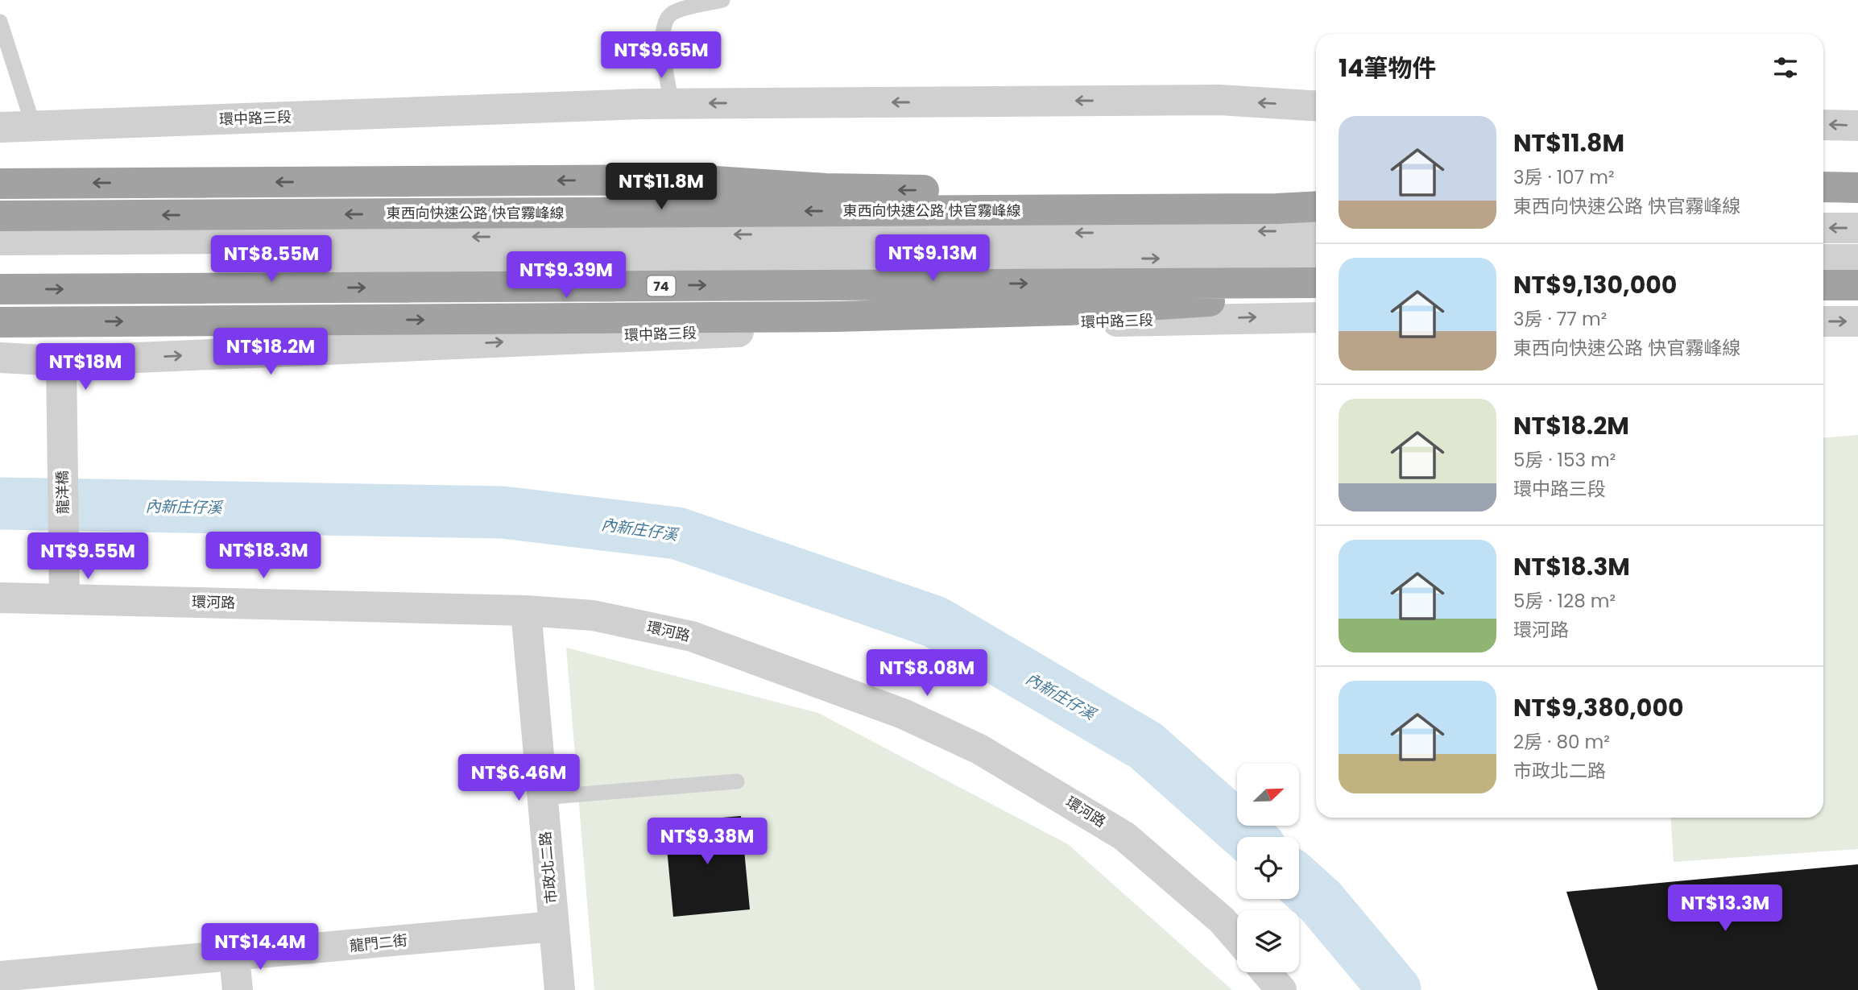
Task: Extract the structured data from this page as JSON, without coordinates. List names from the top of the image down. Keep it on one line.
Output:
{"streets":{"highway":["東西向快速公路 快官霧峰線","74"],"street":["環中路三段","龍洋橋","環河路","市政北二路","龍門二街"]},"crossings":[["環中路三段","龍洋橋"],["龍洋橋","環河路"],["環河路","市政北二路"],["市政北二路","龍門二街"]],"water":["內新庄仔溪"],"north":"top right","page":{"price":["NT$9.65M","NT$11.8M","NT$9.13M","NT$8.55M","NT$9.39M","NT$18.2M","NT$18M","NT$18.3M","NT$9.55M","NT$8.08M","NT$6.46M","NT$9.38M","NT$13.3M","NT$14.4M"],"heading":"14筆物件","list":[{"name":"NT$11.8M","note":"3房 · 107 m² · 東西向快速公路 快官霧峰線"},{"name":"NT$9,130,000","note":"3房 · 77 m² · 東西向快速公路 快官霧峰線"},{"name":"NT$18.2M","note":"5房 · 153 m² · 環中路三段"},{"name":"NT$18.3M","note":"5房 · 128 m² · 環河路"},{"name":"NT$9,380,000","note":"2房 · 80 m² · 市政北二路"}]}}
